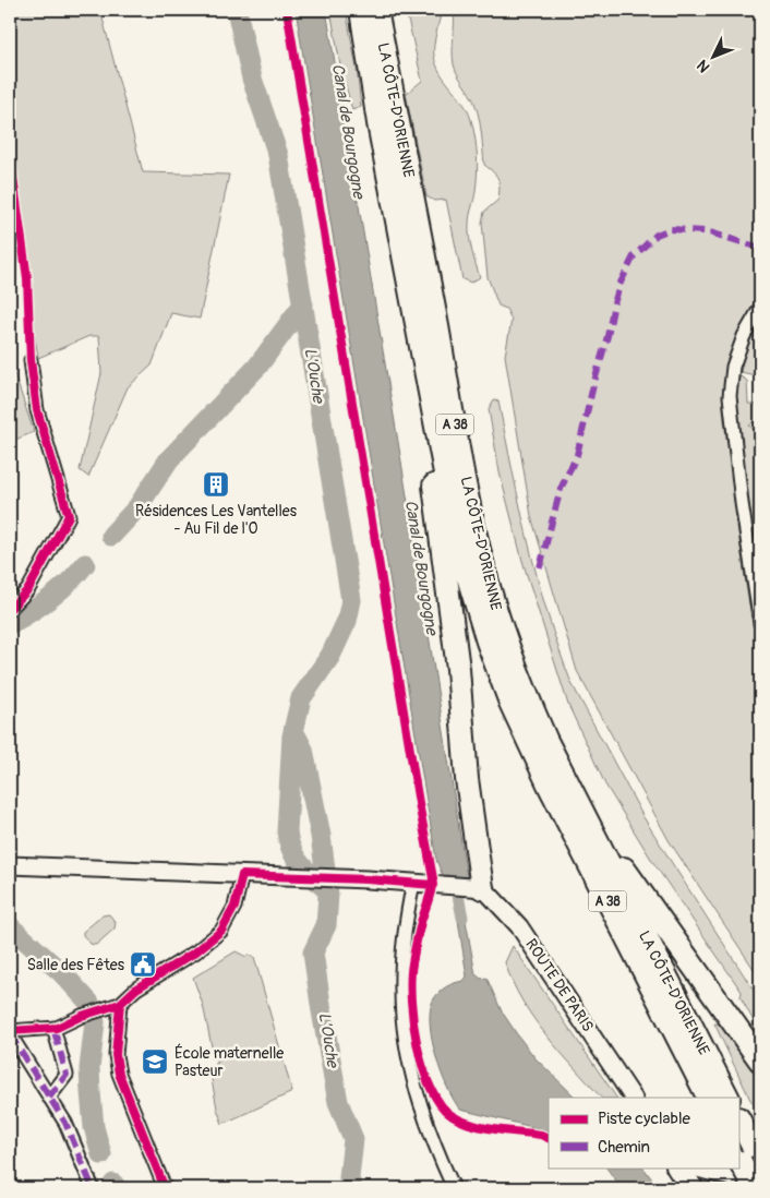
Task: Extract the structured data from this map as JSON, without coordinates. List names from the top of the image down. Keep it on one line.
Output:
{"streets":{"highway":["LA CÔTE-D'ORIENNE","A 38"],"main road":["ROUTE DE PARIS"]},"water":["Canal de Bourgogne","L'Ouche"],"places":{"building":["Résidences Les Vantelles - Au Fil de l'O"],"public building":["Salle des Fêtes"],"school or university":["École maternelle Pasteur"]},"legend":["Piste cyclable","Chemin"],"north":"bottom left"}
